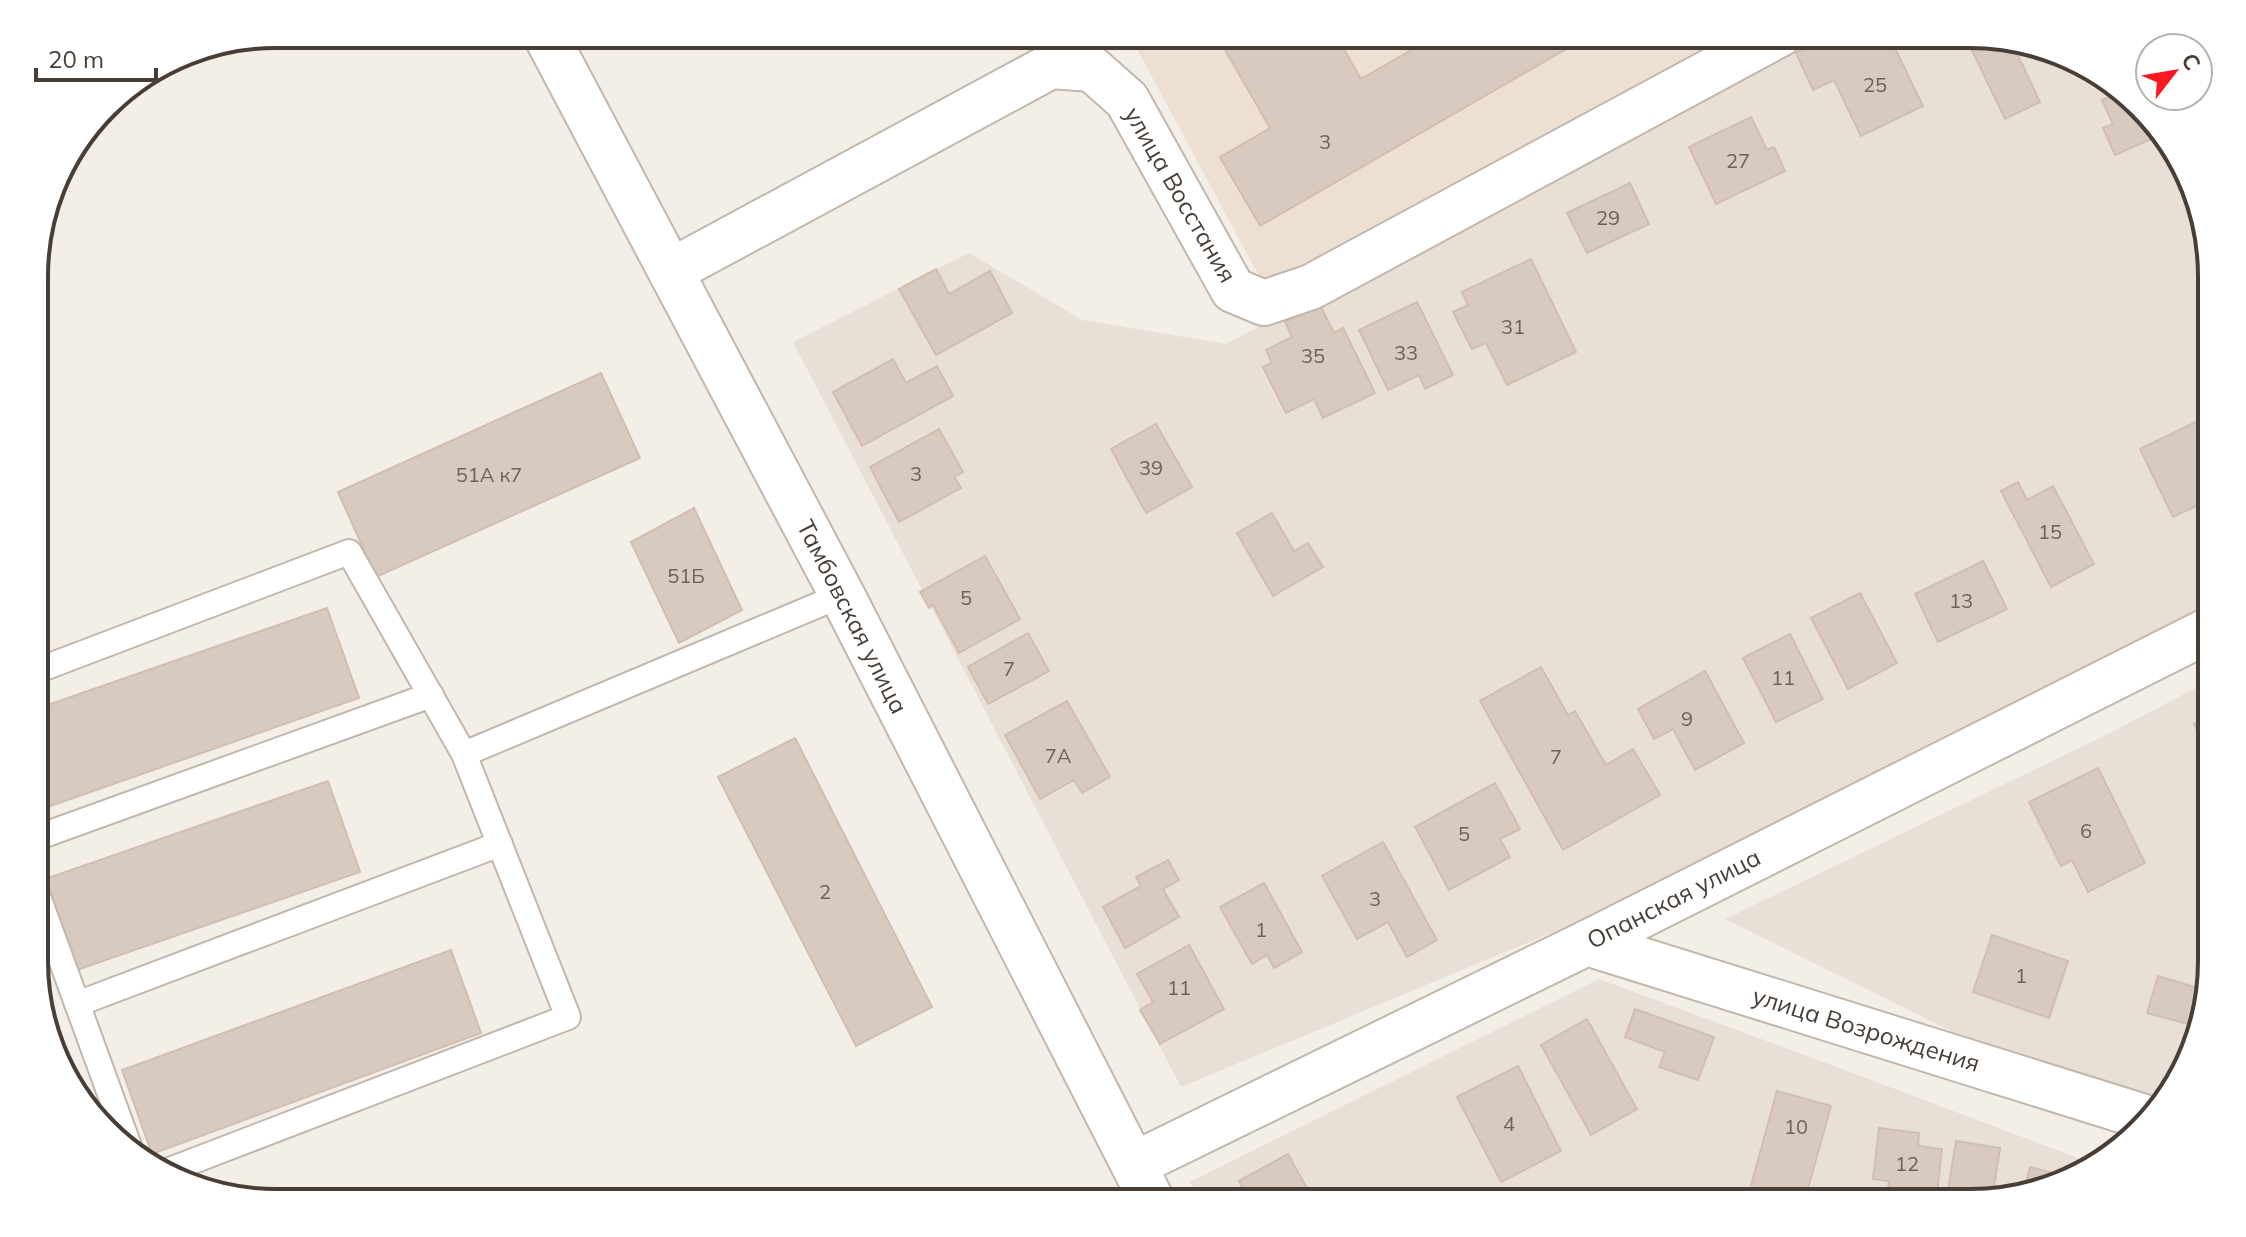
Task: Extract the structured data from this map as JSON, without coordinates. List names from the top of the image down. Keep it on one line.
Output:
{"streets":{"street":["улица Восстания","Тамбовская улица","Опанская улица","улица Возрождения"]},"crossings":[["улица Восстания","Тамбовская улица"],["Тамбовская улица","Опанская улица"],["Опанская улица","улица Возрождения"]],"house_numbers":["25","3","27","29","31","33","35","39","3","51А к7","15","51Б","5","13","7","11","9","7А","7","6","5","2","3","1","1","11","4","10","12"],"scale_bar":"20 m","north":"top right"}
